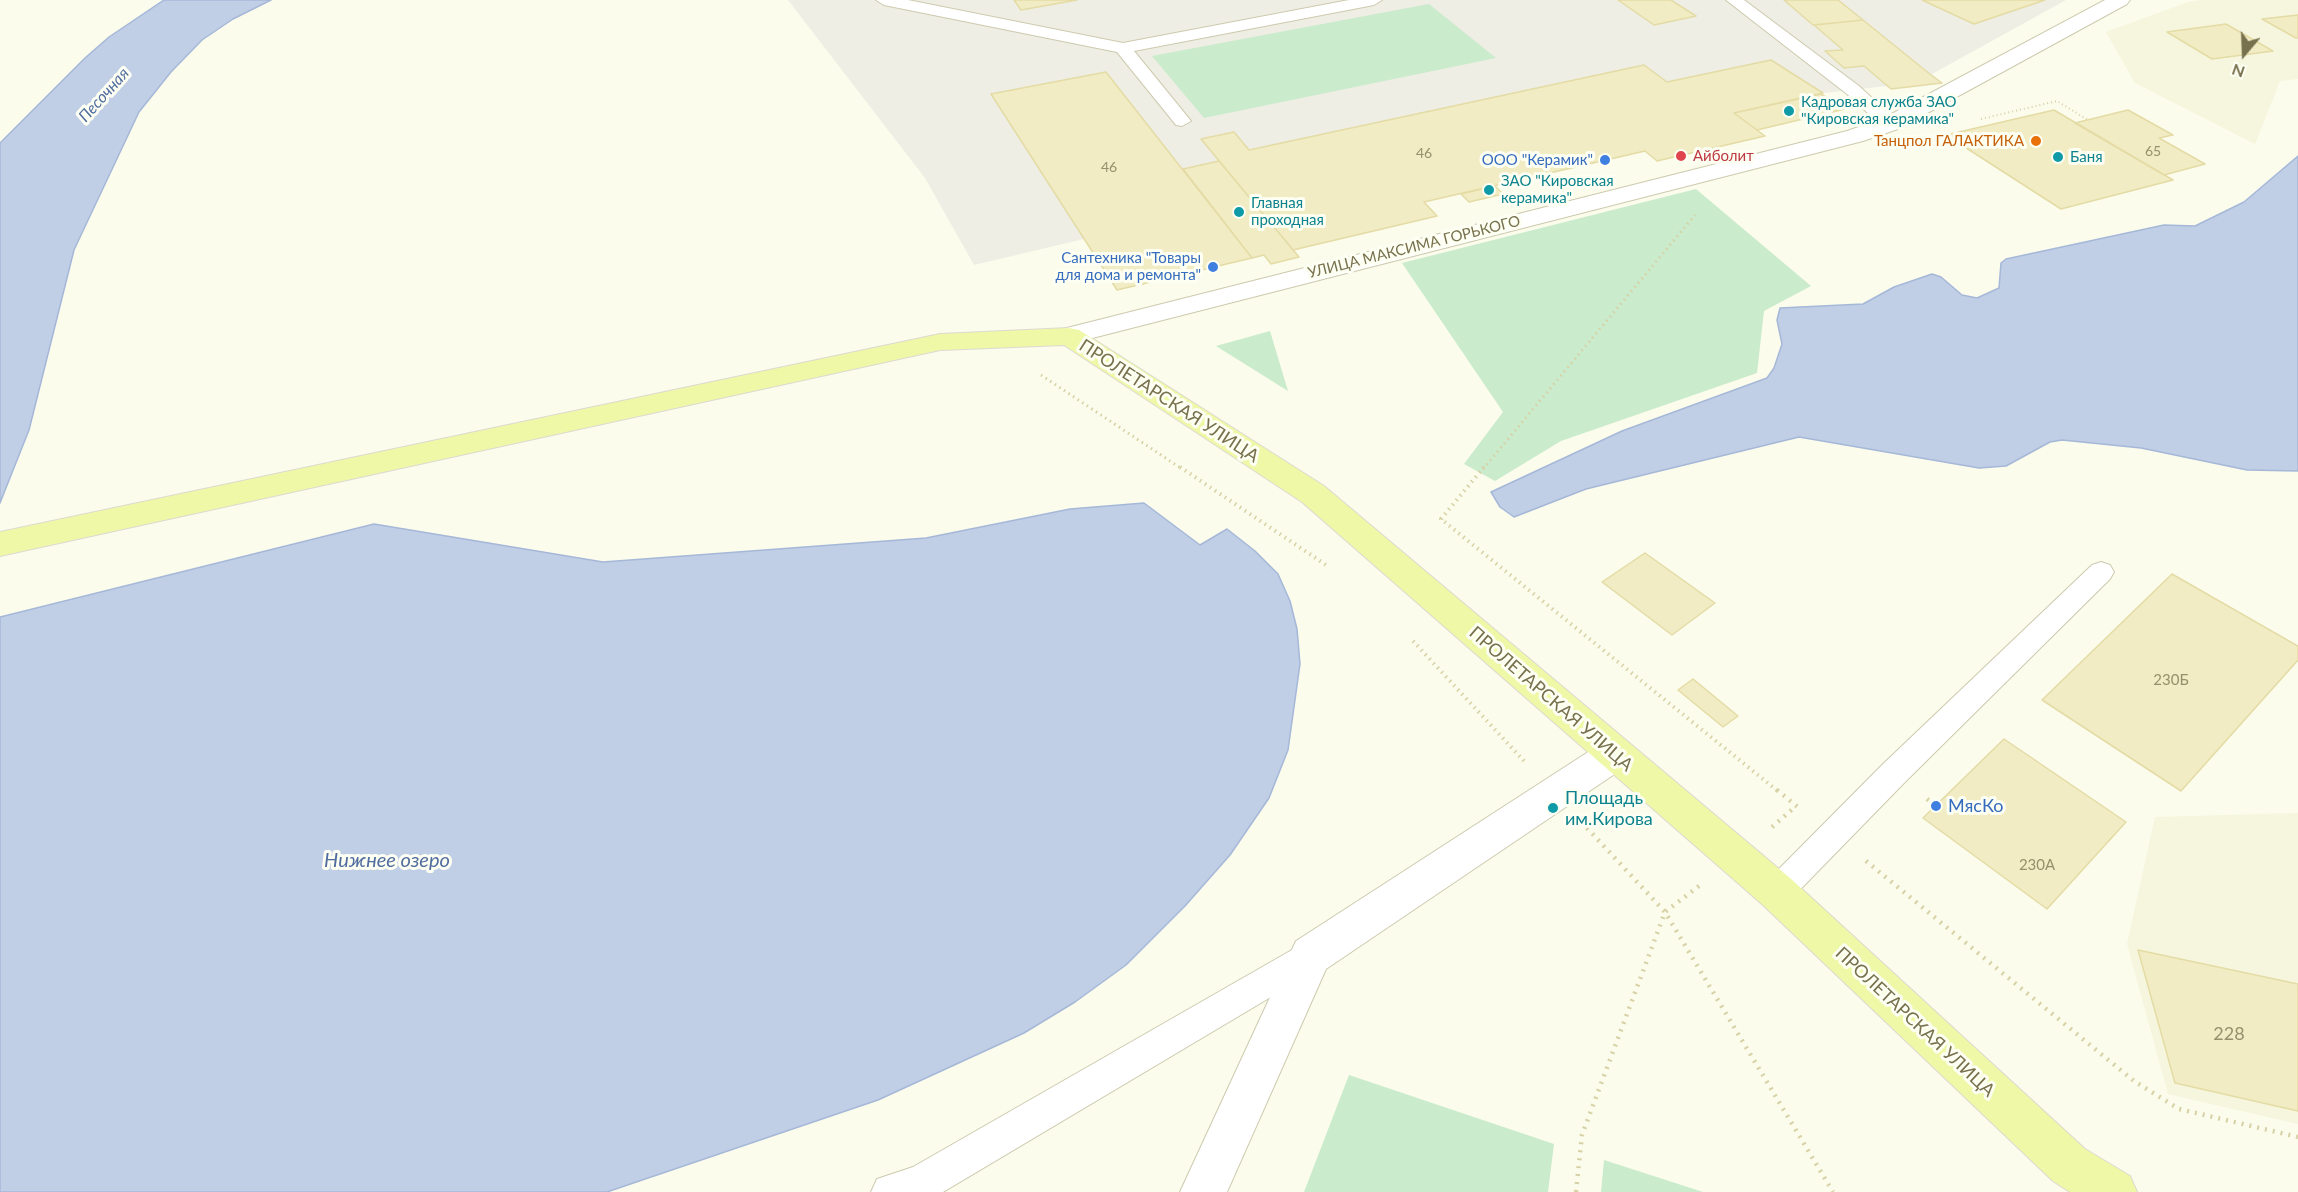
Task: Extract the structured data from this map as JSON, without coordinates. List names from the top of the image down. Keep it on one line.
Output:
{"streets":{"main road":["ПРОЛЕТАРСКАЯ УЛИЦА"],"street":["УЛИЦА МАКСИМА ГОРЬКОГО"]},"crossings":[["УЛИЦА МАКСИМА ГОРЬКОГО","ПРОЛЕТАРСКАЯ УЛИЦА"]],"water":["Песочная","Нижнее озеро"],"places":["Кадровая служба ЗАО \"Кировская керамика\"","Танцпол ГАЛАКТИКА","Айболит","Баня","ООО \"Керамик\"","ЗАО \"Кировская керамика\"","Главная проходная","Сантехника \"Товары для дома и ремонта\"","МясКо","Площадь им.Кирова"],"house_numbers":["65","46","46","230Б","230А","228"],"north":"bottom"}
